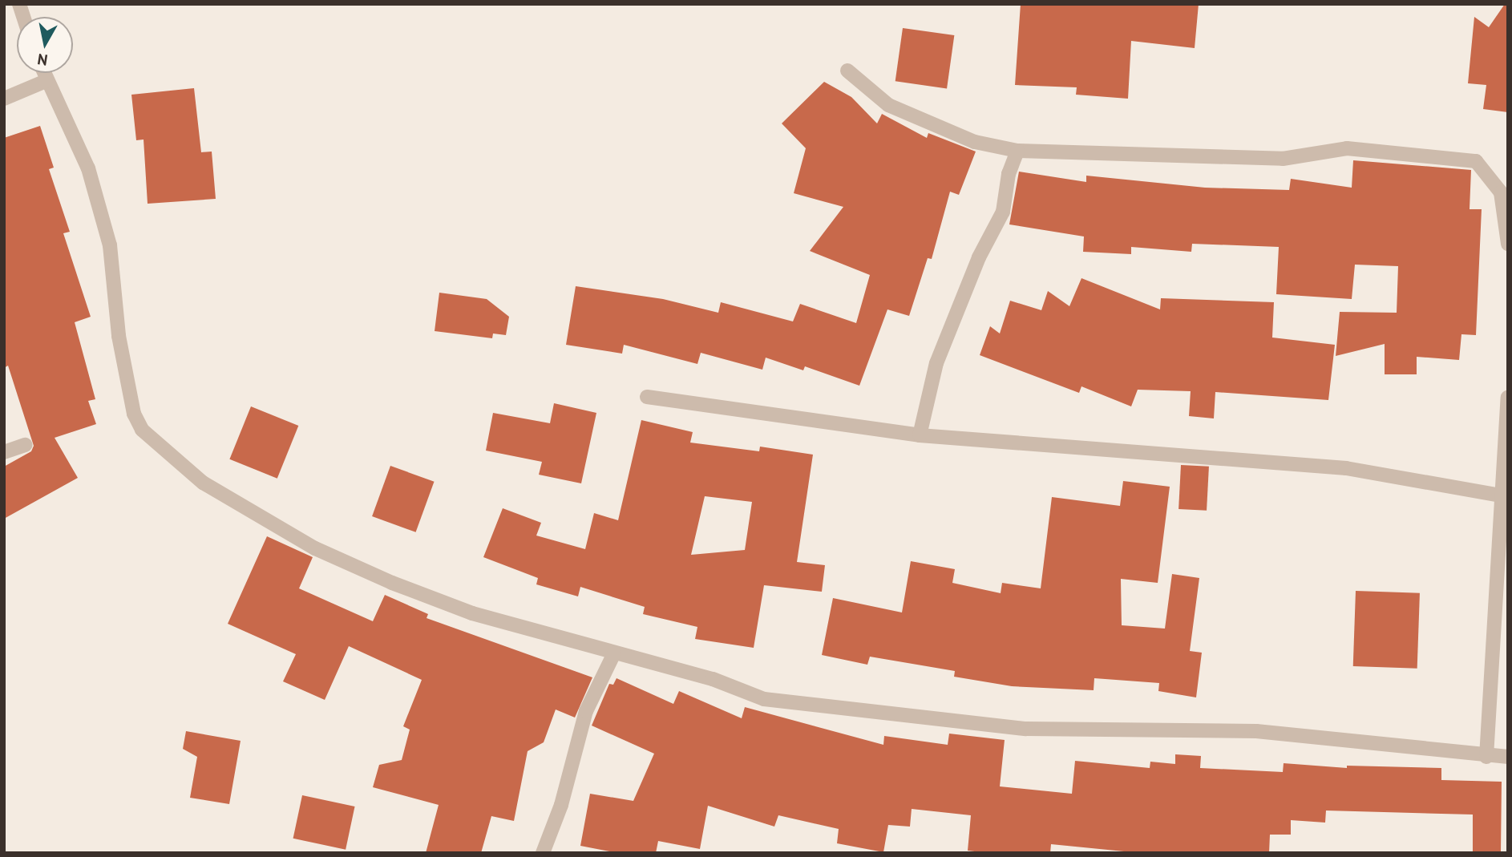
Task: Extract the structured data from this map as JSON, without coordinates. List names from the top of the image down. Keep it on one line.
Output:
{"north":"bottom"}
